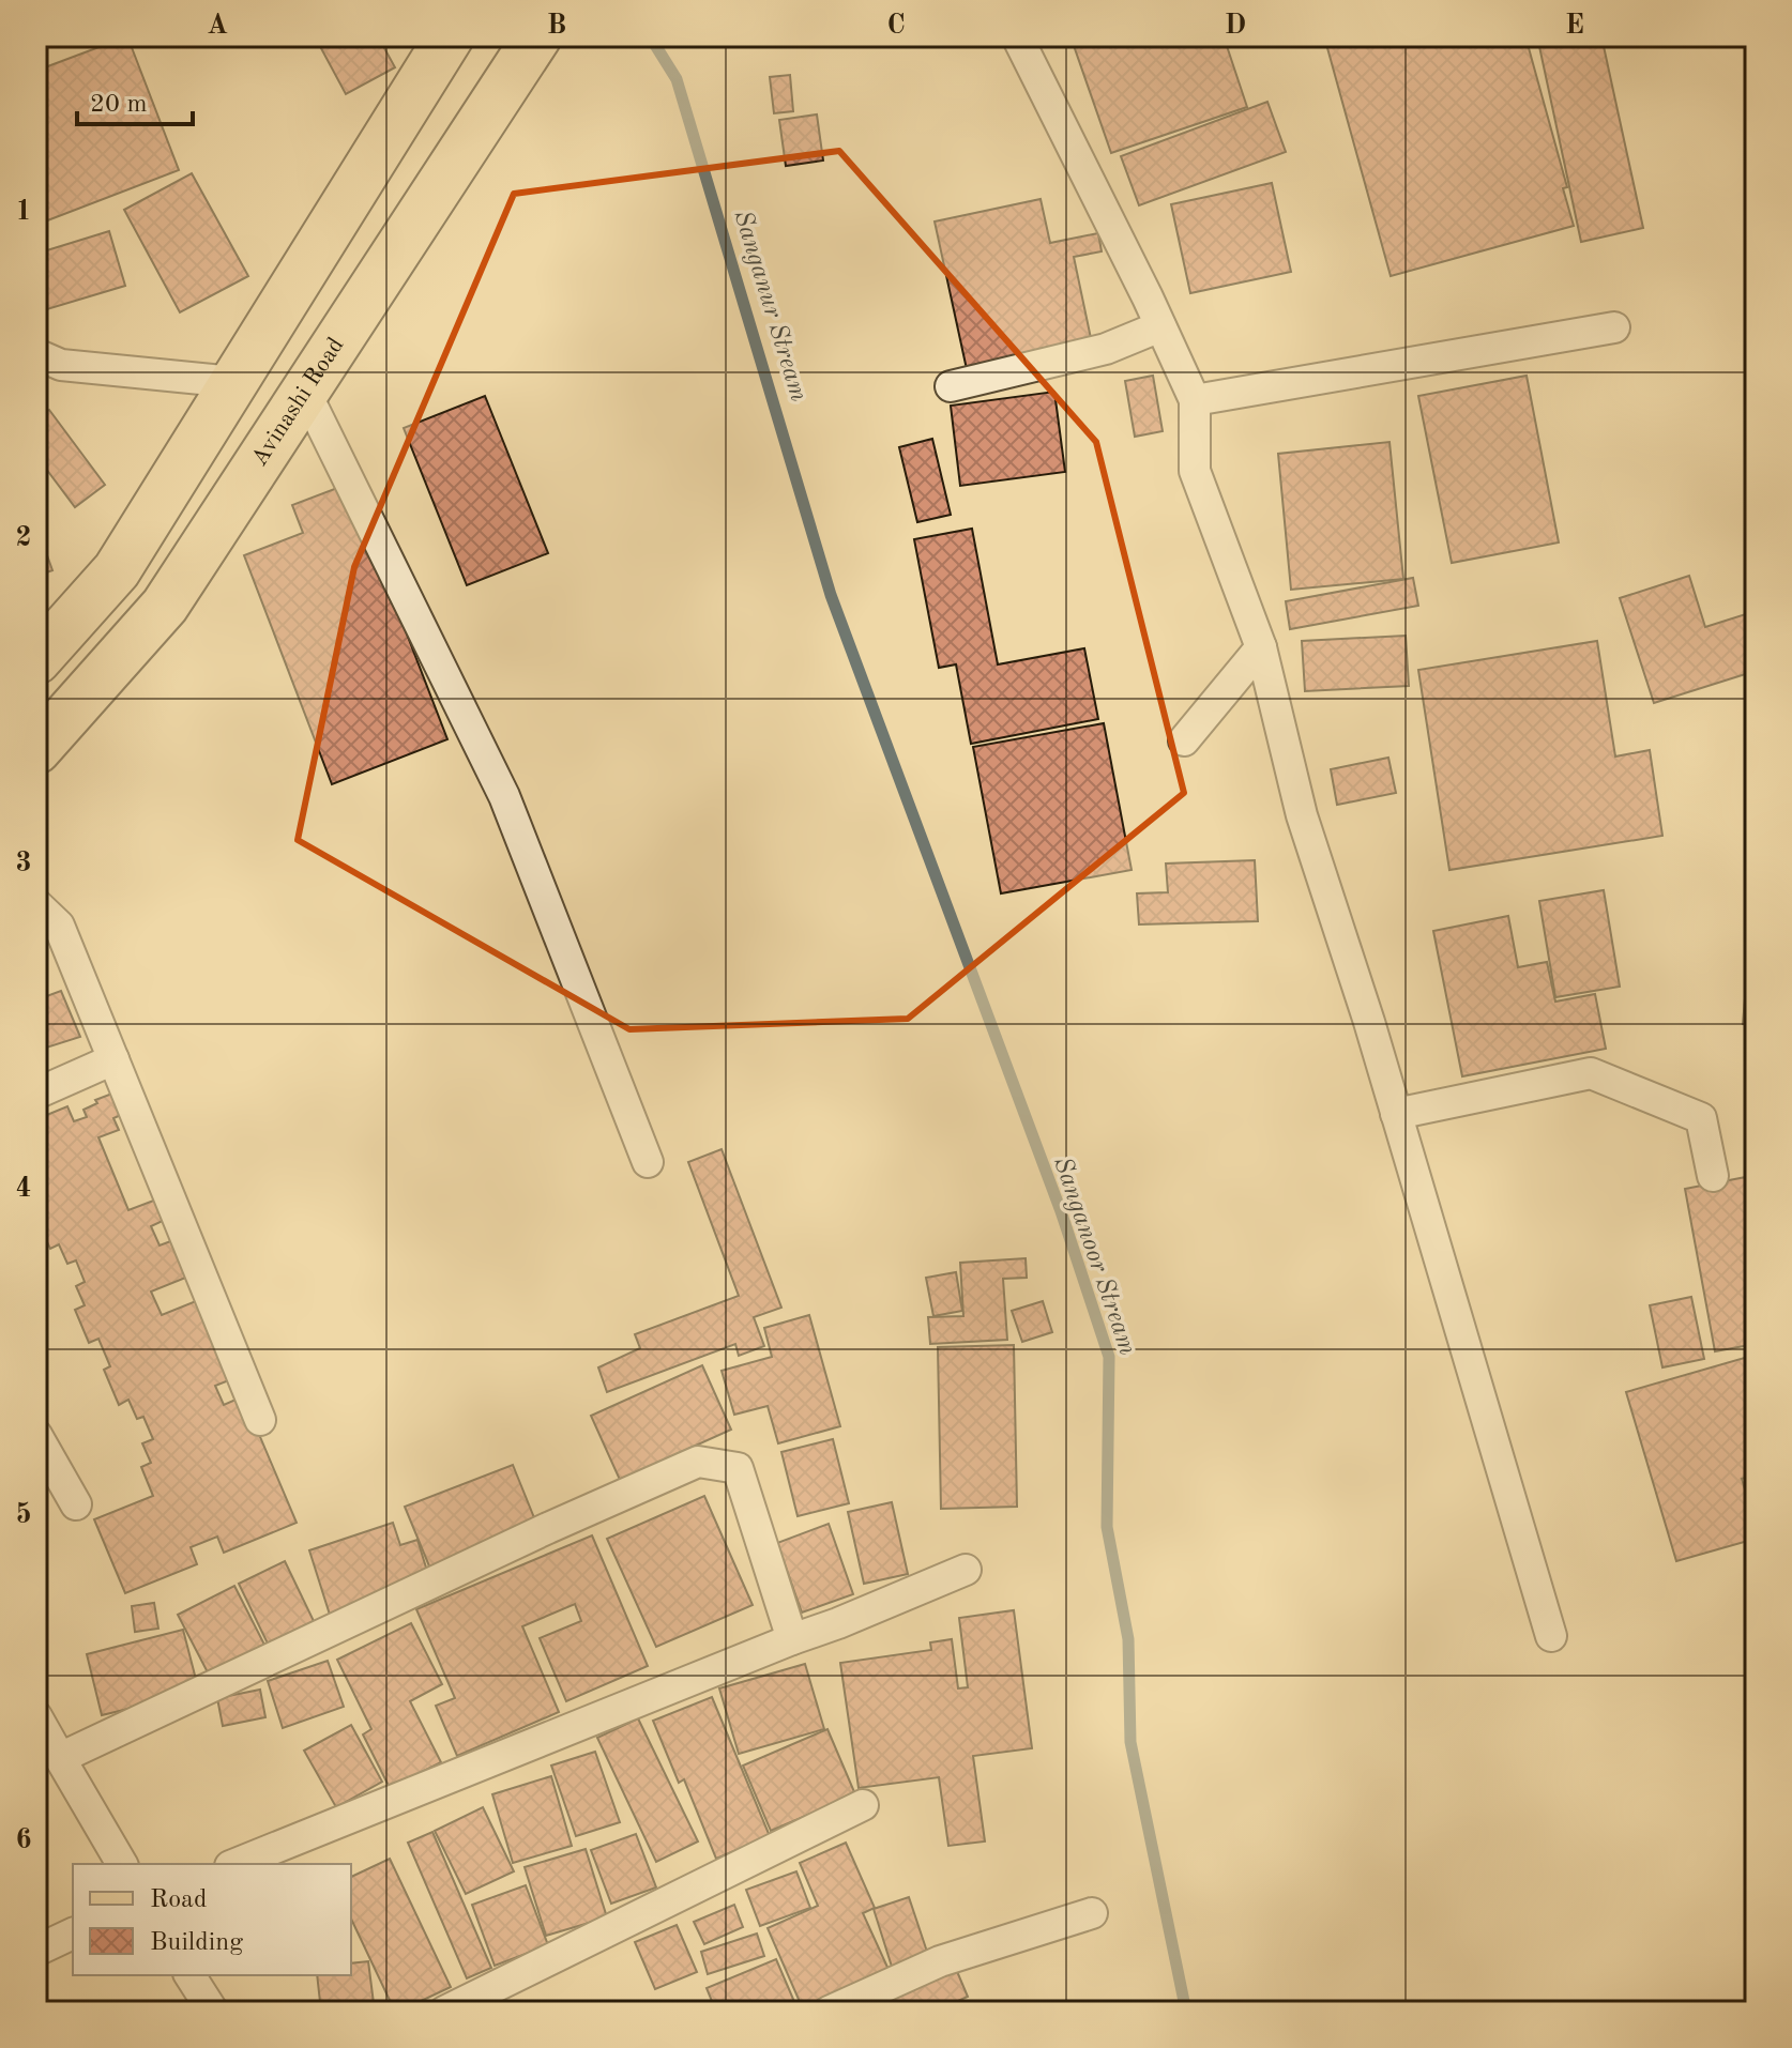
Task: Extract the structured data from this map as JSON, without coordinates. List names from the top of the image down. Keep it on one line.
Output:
{"streets":{"main road":["Avinashi Road"]},"water":["Sanganur Stream","Sanganoor Stream"],"legend":["Road","Building"],"scale_bar":"20 m","grid":{"columns":["A","B","C","D","E"],"rows":["1","2","3","4","5","6"]}}
